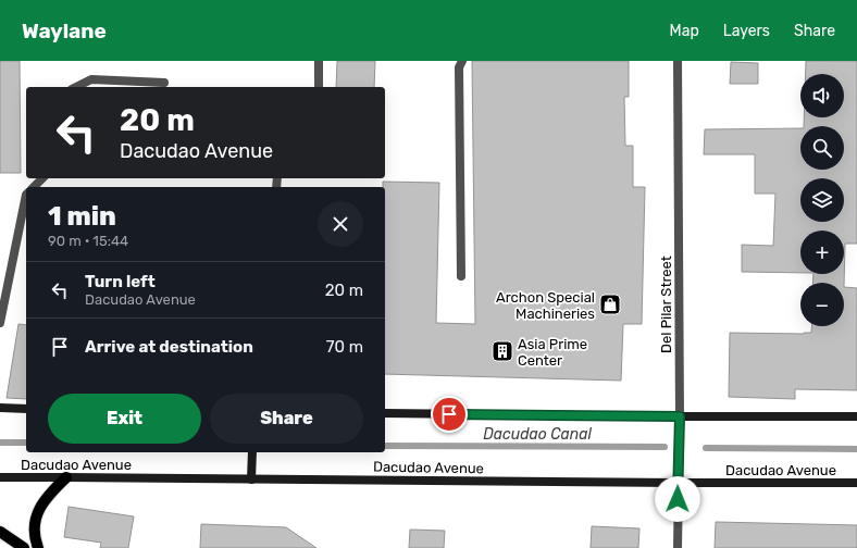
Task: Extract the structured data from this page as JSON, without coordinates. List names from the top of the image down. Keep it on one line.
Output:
{"streets":{"main road":["Dacudao Avenue"],"street":["Del Pilar Street"]},"crossings":[["Del Pilar Street","Dacudao Avenue"]],"water":["Dacudao Canal"],"places":{"shop":["Archon Special Machineries"],"building":["Asia Prime Center"]},"page":{"header":"Waylane","nav":["Map","Layers","Share"],"map_buttons":["+","−"],"turn":["20 m","Dacudao Avenue"],"heading":["1 min","90 m · 15:44"],"list":[{"name":"Turn left","note":"Dacudao Avenue","value":"20 m"},{"name":"Arrive at destination","value":"70 m"}],"buttons":["Exit","Share"]}}
